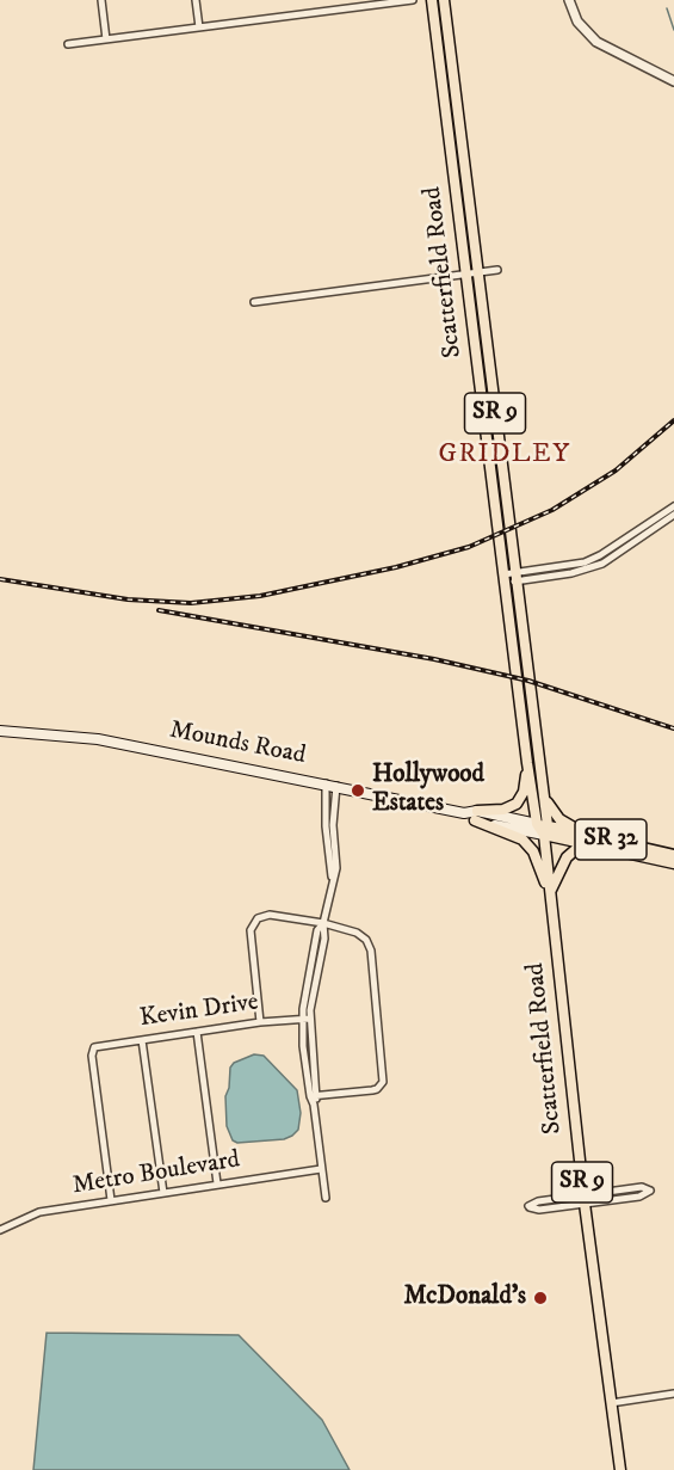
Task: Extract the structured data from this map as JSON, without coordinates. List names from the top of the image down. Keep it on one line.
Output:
{"streets":{"main road":["Scatterfield Road","SR 9","Mounds Road","SR 32"],"street":["Kevin Drive","Metro Boulevard"]},"crossings":[["Scatterfield Road","Mounds Road"],["Scatterfield Road","SR 32"],["Mounds Road","SR 32"],["Kevin Drive","Metro Boulevard"]],"districts":["GRIDLEY"],"places":["Hollywood Estates","McDonald's"]}
